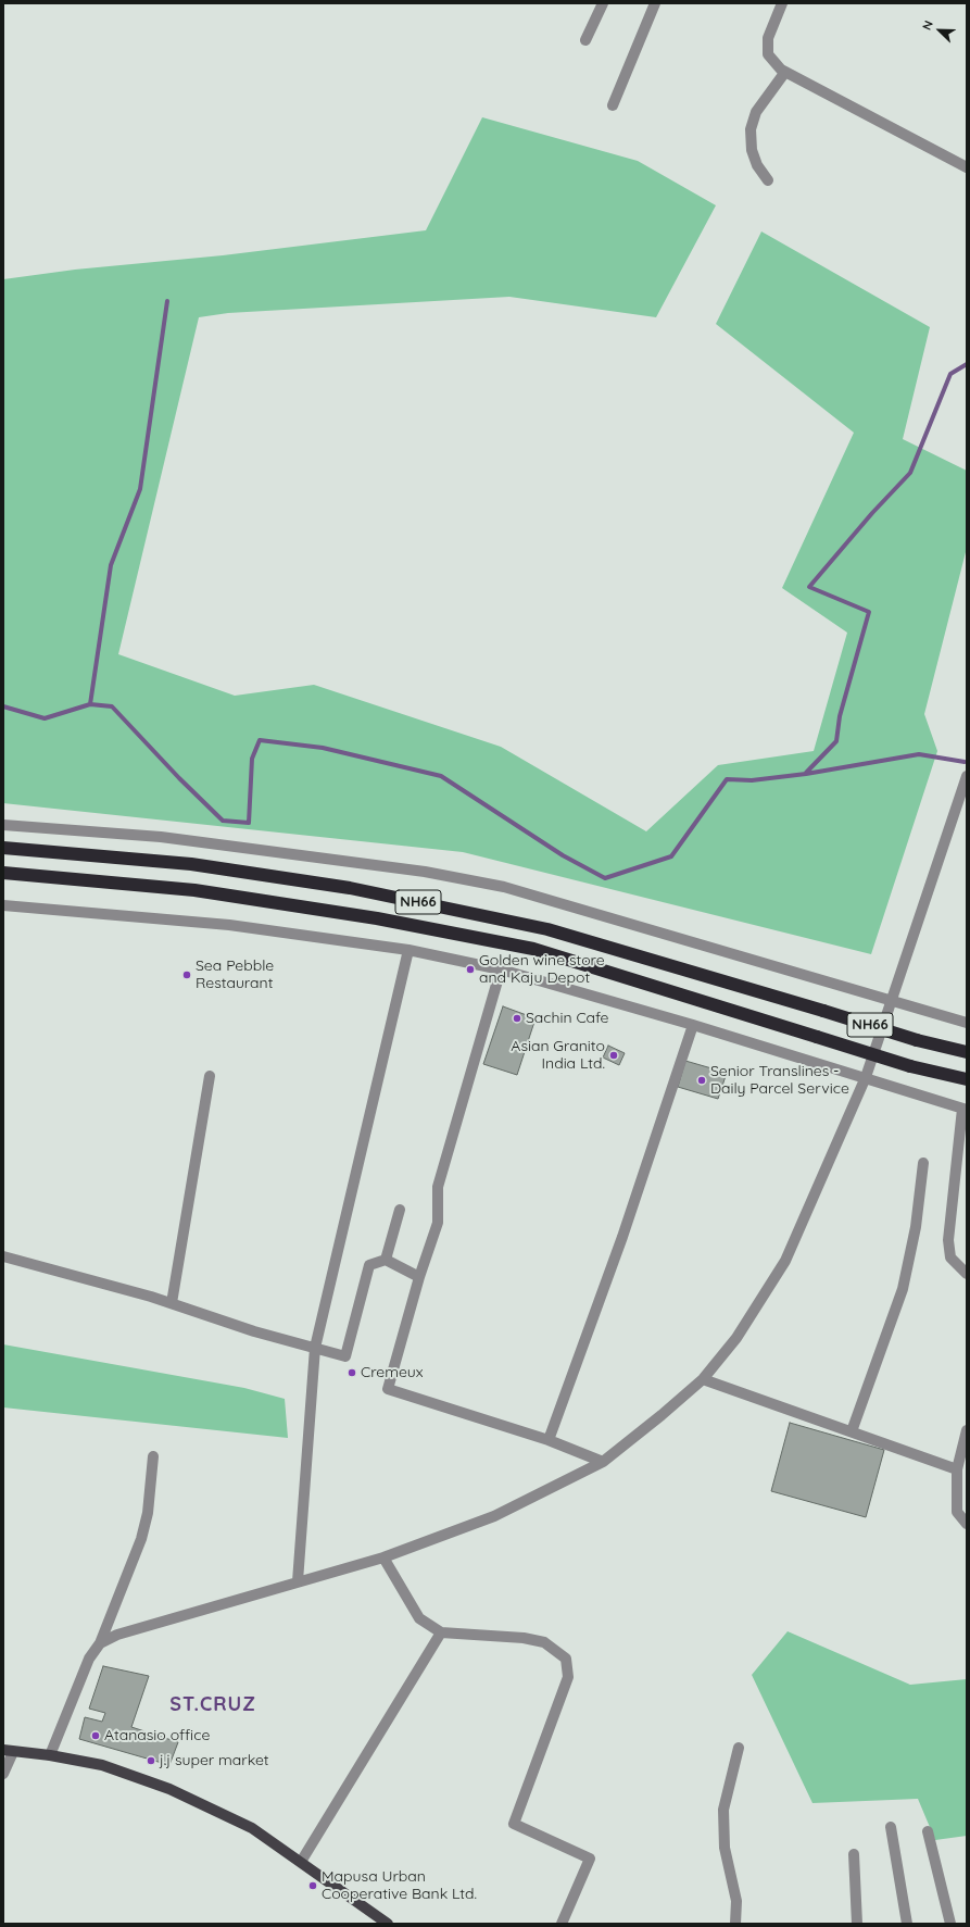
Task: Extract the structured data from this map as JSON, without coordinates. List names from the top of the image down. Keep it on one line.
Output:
{"streets":{"highway":["NH66"]},"districts":["ST.CRUZ"],"places":["Golden wine store and Kaju Depot","Sea Pebble Restaurant","Sachin Cafe","Asian Granito India Ltd.","Senior Translines - Daily Parcel Service","Cremeux","Atanasio office","j.j super market","Mapusa Urban Cooperative Bank Ltd."],"north":"top left"}
